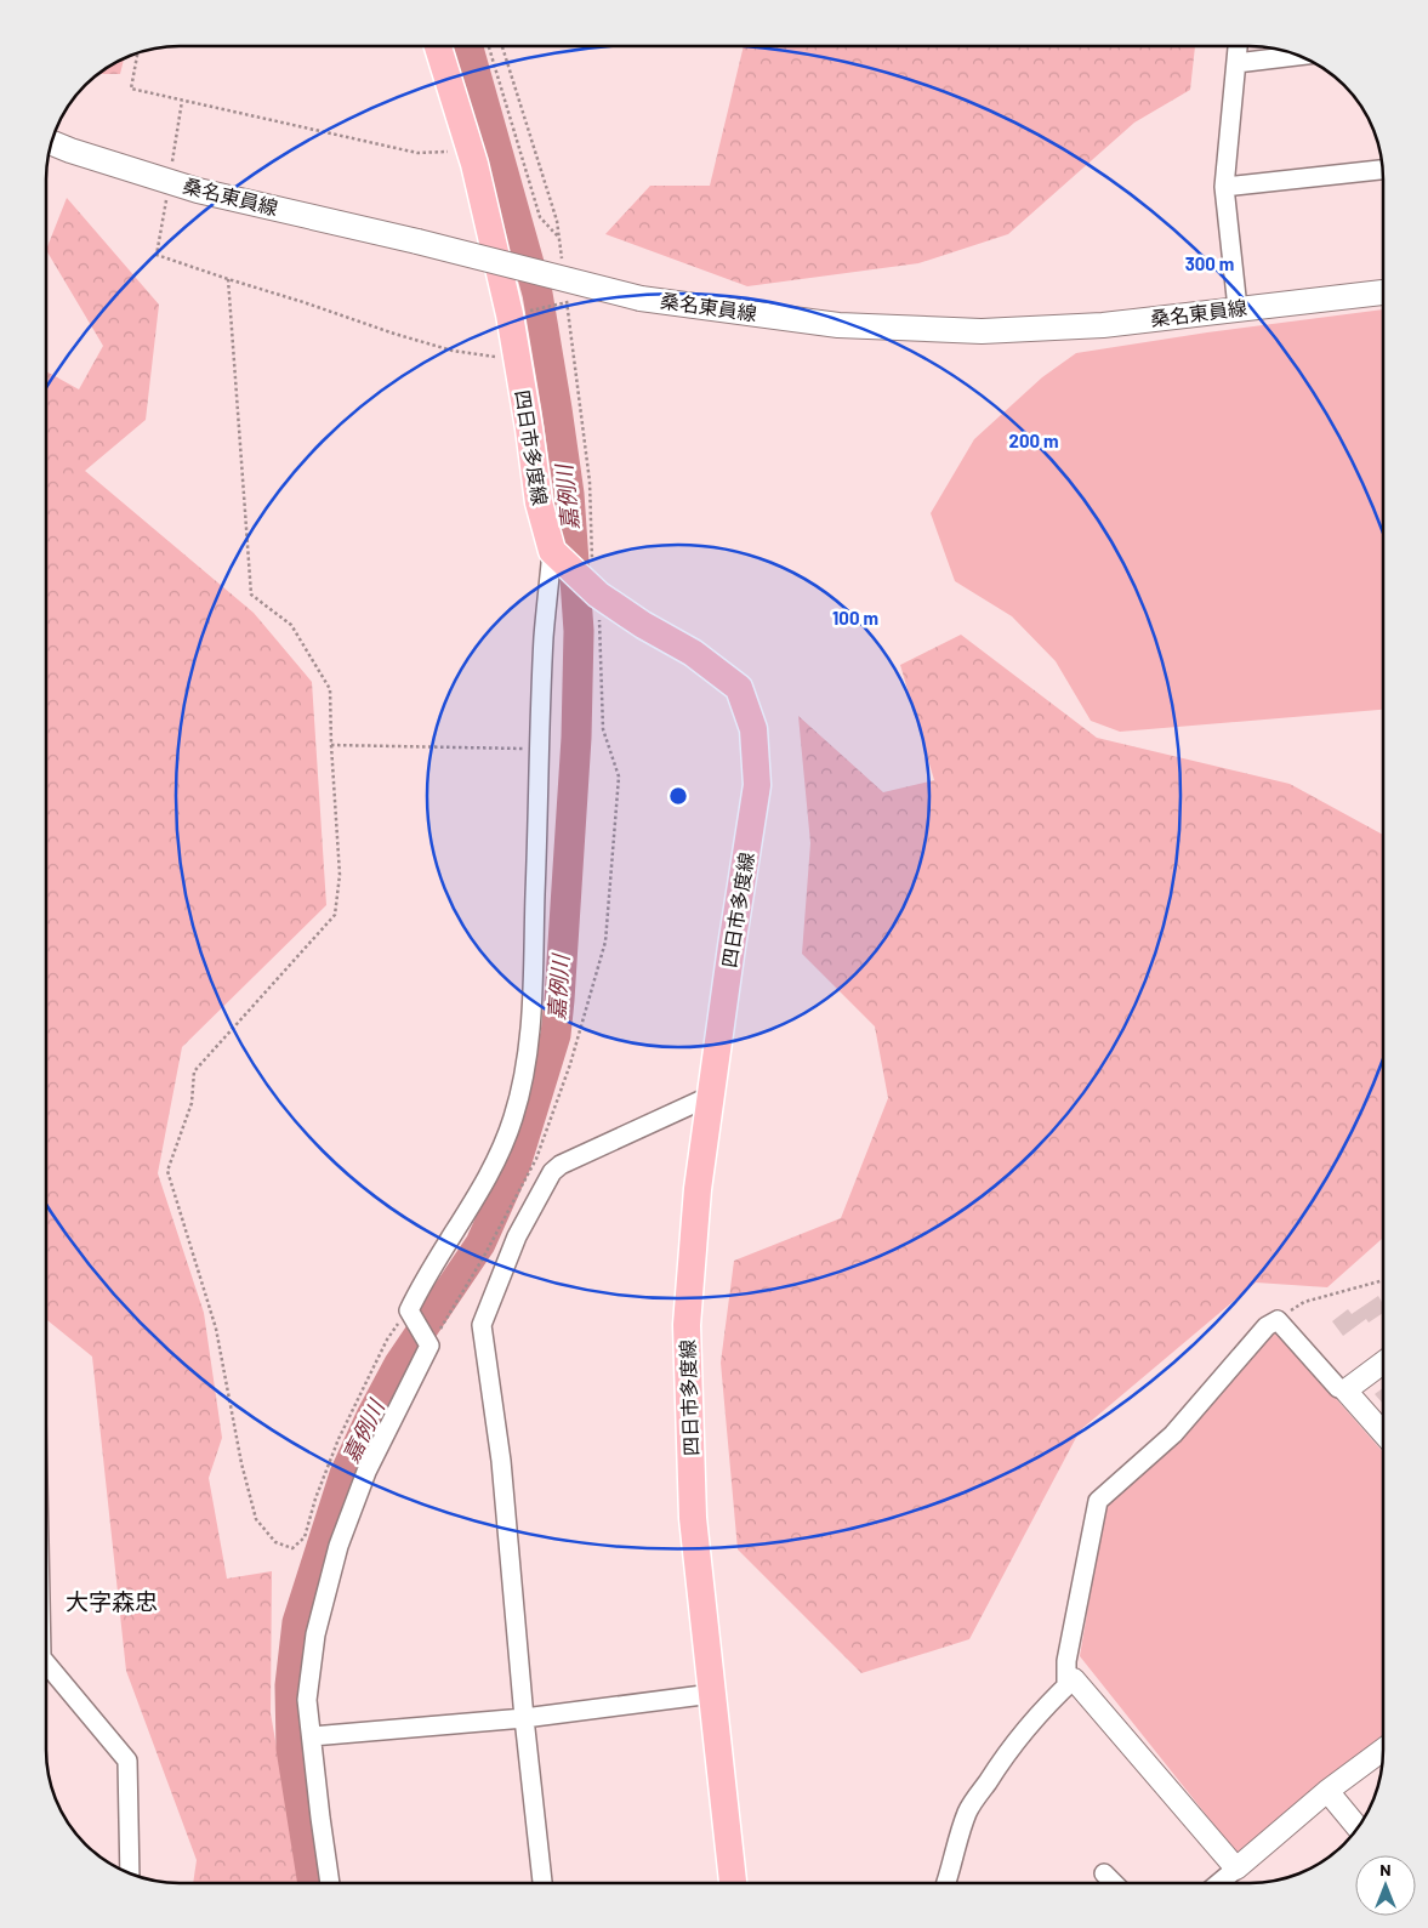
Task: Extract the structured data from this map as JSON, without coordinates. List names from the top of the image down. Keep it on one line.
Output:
{"streets":{"main road":["桑名東員線","四日市多度線"]},"districts":["大字森忠"],"water":["嘉例川"],"north":"top","rings":["300 m","200 m","100 m"]}
